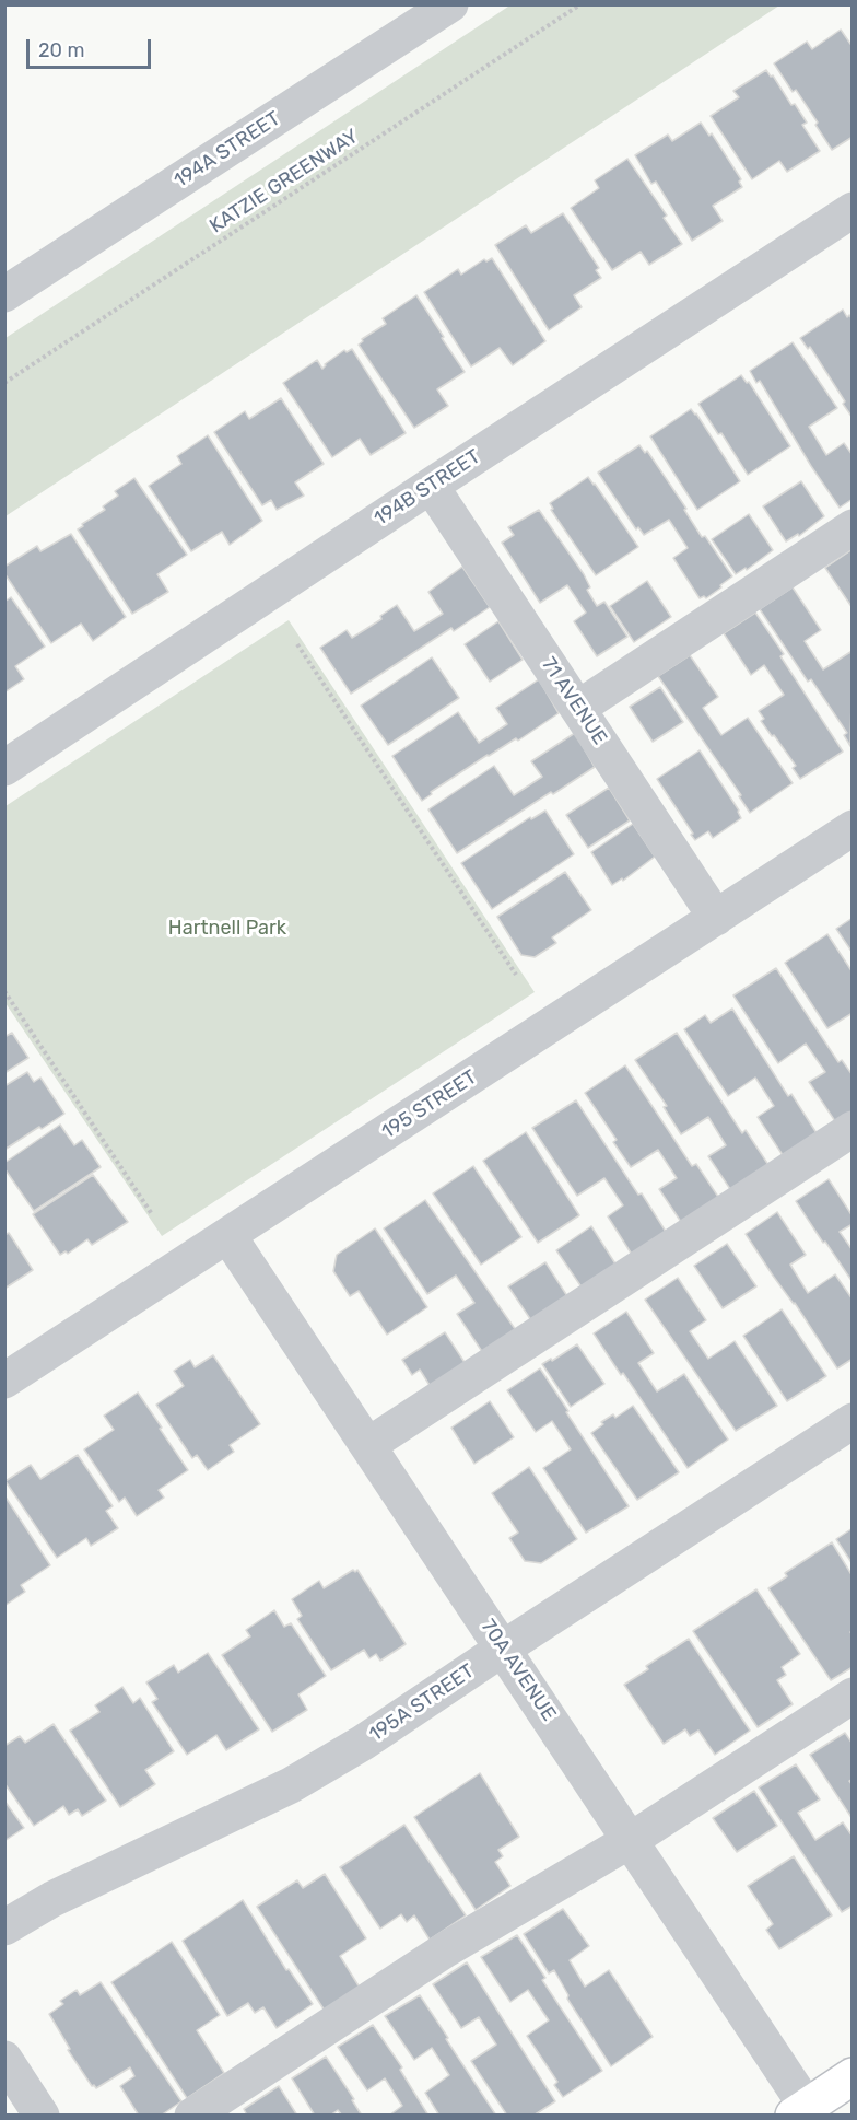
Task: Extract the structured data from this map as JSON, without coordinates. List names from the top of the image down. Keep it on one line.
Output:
{"streets":{"street":["194A STREET","194B STREET","71 AVENUE","195 STREET","70A AVENUE","195A STREET"],"path":["KATZIE GREENWAY"]},"crossings":[["194B STREET","71 AVENUE"],["71 AVENUE","195 STREET"],["195 STREET","70A AVENUE"],["70A AVENUE","195A STREET"]],"parks":["Hartnell Park"],"scale_bar":"20 m"}
